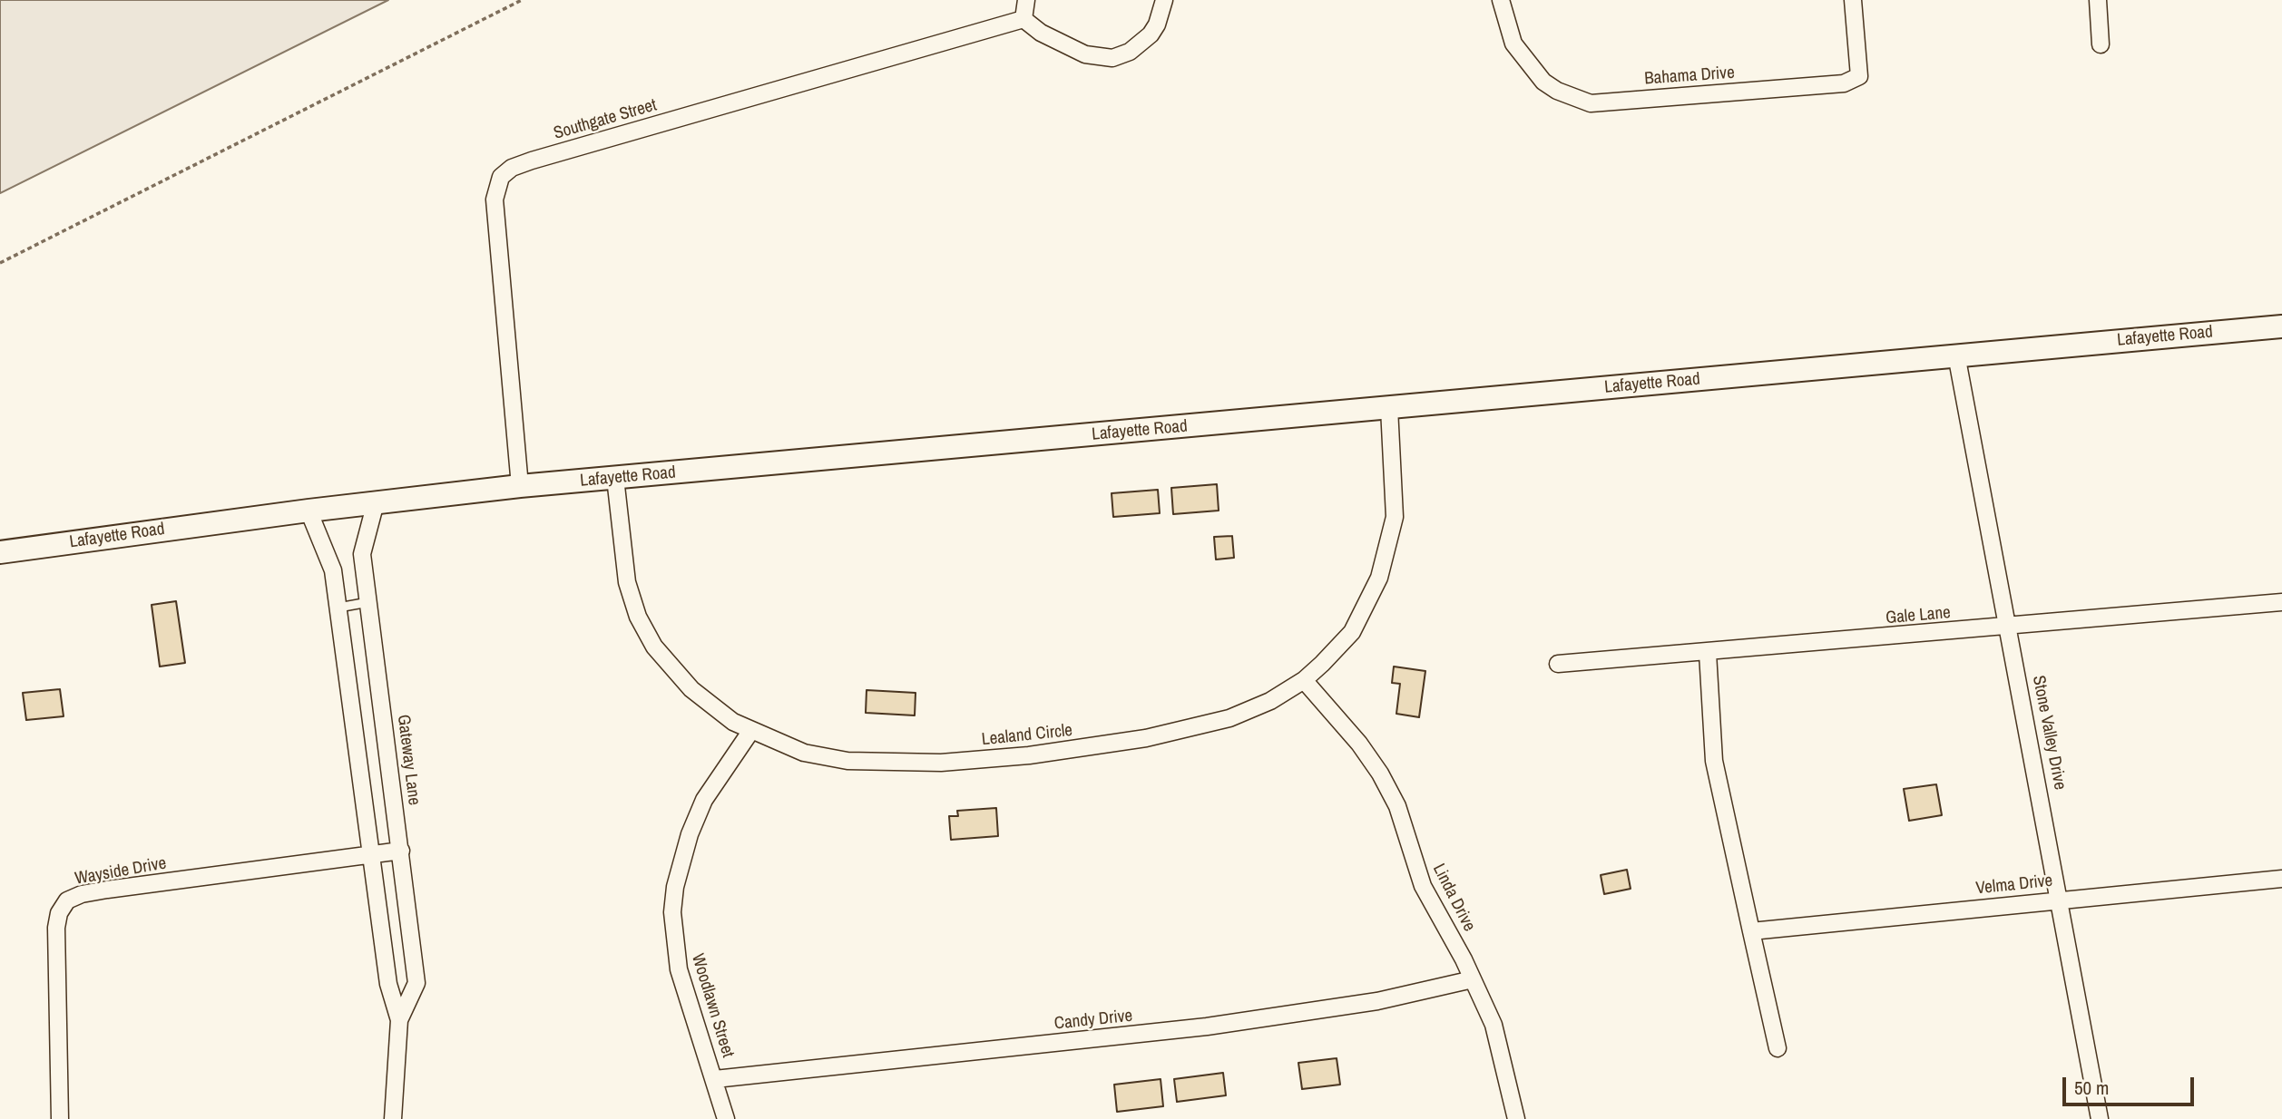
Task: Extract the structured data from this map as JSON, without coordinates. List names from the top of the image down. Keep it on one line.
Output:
{"streets":{"main road":["Lafayette Road"],"street":["Bahama Drive","Southgate Street","Gale Lane","Stone Valley Drive","Lealand Circle","Gateway Lane","Wayside Drive","Velma Drive","Linda Drive","Woodlawn Street","Candy Drive"]},"crossings":[["Southgate Street","Lafayette Road"],["Lafayette Road","Stone Valley Drive"],["Lafayette Road","Lealand Circle"],["Lafayette Road","Gateway Lane"],["Gale Lane","Stone Valley Drive"],["Stone Valley Drive","Velma Drive"],["Lealand Circle","Linda Drive"],["Lealand Circle","Woodlawn Street"],["Gateway Lane","Wayside Drive"],["Linda Drive","Candy Drive"],["Woodlawn Street","Candy Drive"]],"scale_bar":"50 m"}
